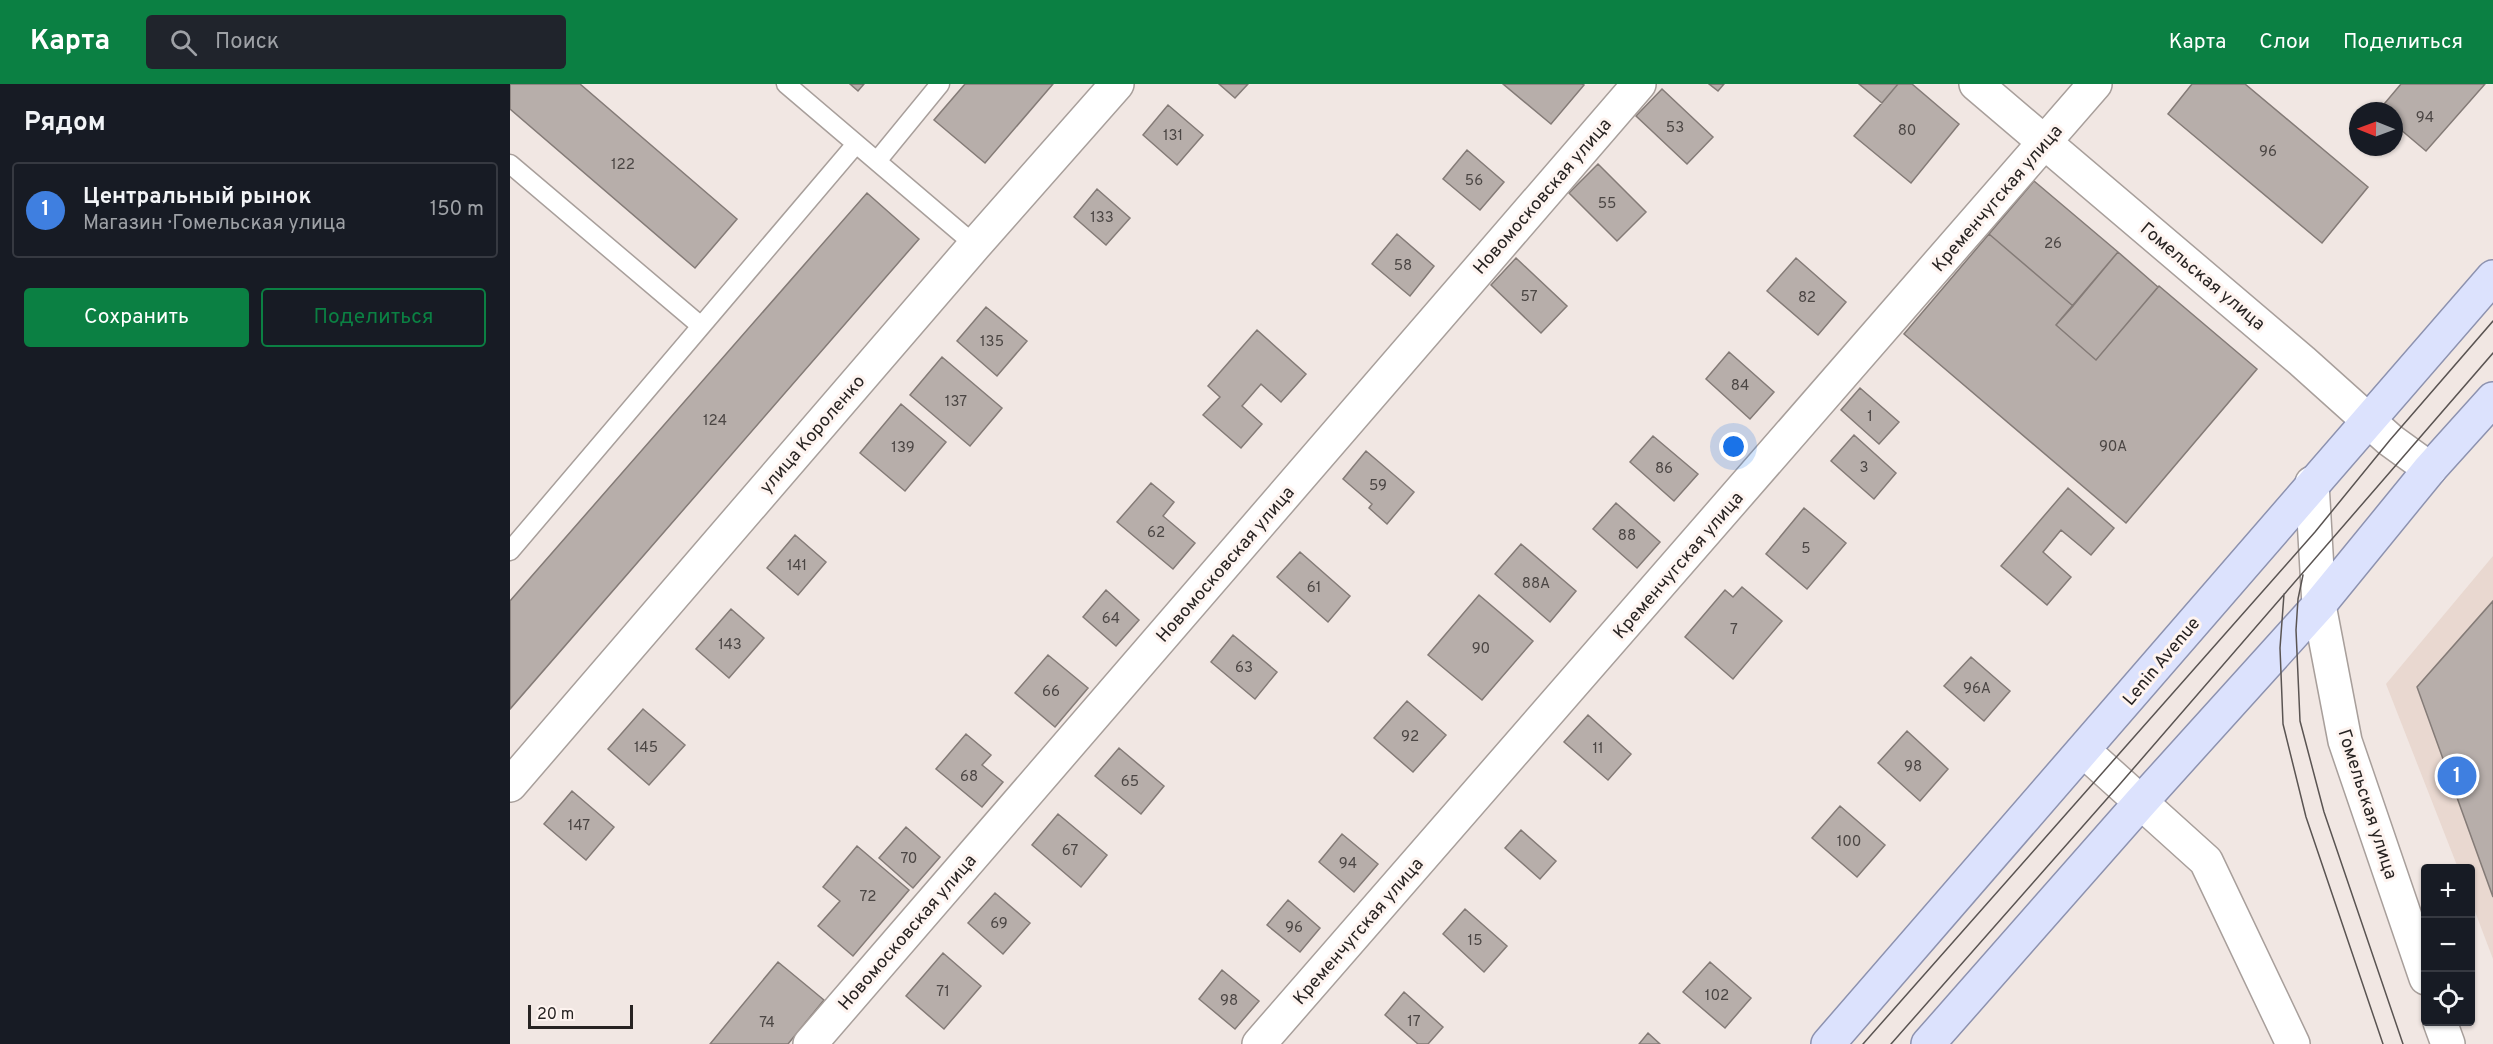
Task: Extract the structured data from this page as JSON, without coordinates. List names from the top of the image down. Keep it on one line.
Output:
{"streets":{"main road":["Lenin Avenue"],"street":["Новомосковская улица","Кременчугская улица","Гомельская улица","улица Короленко"]},"crossings":[["Кременчугская улица","Гомельская улица"],["Гомельская улица","Lenin Avenue"]],"house_numbers":["94","53","80","131","96","122","56","55","133","26","58","57","82","135","84","137","1","124","90А","139","3","86","59","62","88","5","141","88А","61","64","7","143","90","63","96А","66","92","145","11","98","68","65","147","100","67","70","94","72","69","96","15","71","102","98","17","74"],"scale_bar":"20 m","north":"left","page":{"header":"Карта","search":"Поиск","nav":["Карта","Слои","Поделиться"],"heading":"Рядом","list":[{"mark":"1","name":"Центральный рынок","note":"Магазин · Гомельская улица","value":"150 m"}],"buttons":["Сохранить","Поделиться"],"pins":"1","map_buttons":["+","−"],"scale":"20 m"}}
